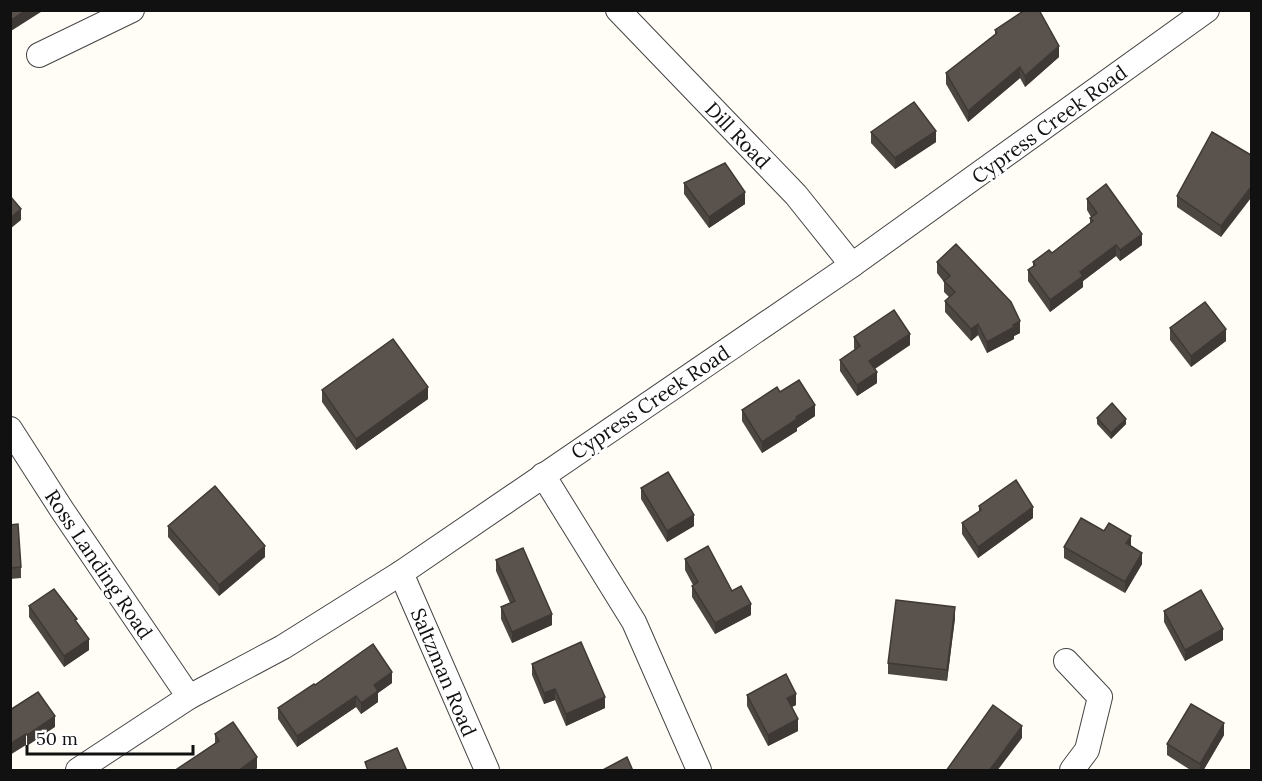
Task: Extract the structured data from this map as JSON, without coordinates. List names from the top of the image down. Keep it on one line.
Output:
{"streets":{"street":["Cypress Creek Road","Dill Road","Ross Landing Road","Saltzman Road"]},"crossings":[["Cypress Creek Road","Dill Road"],["Cypress Creek Road","Ross Landing Road"],["Cypress Creek Road","Saltzman Road"]],"scale_bar":"50 m"}
